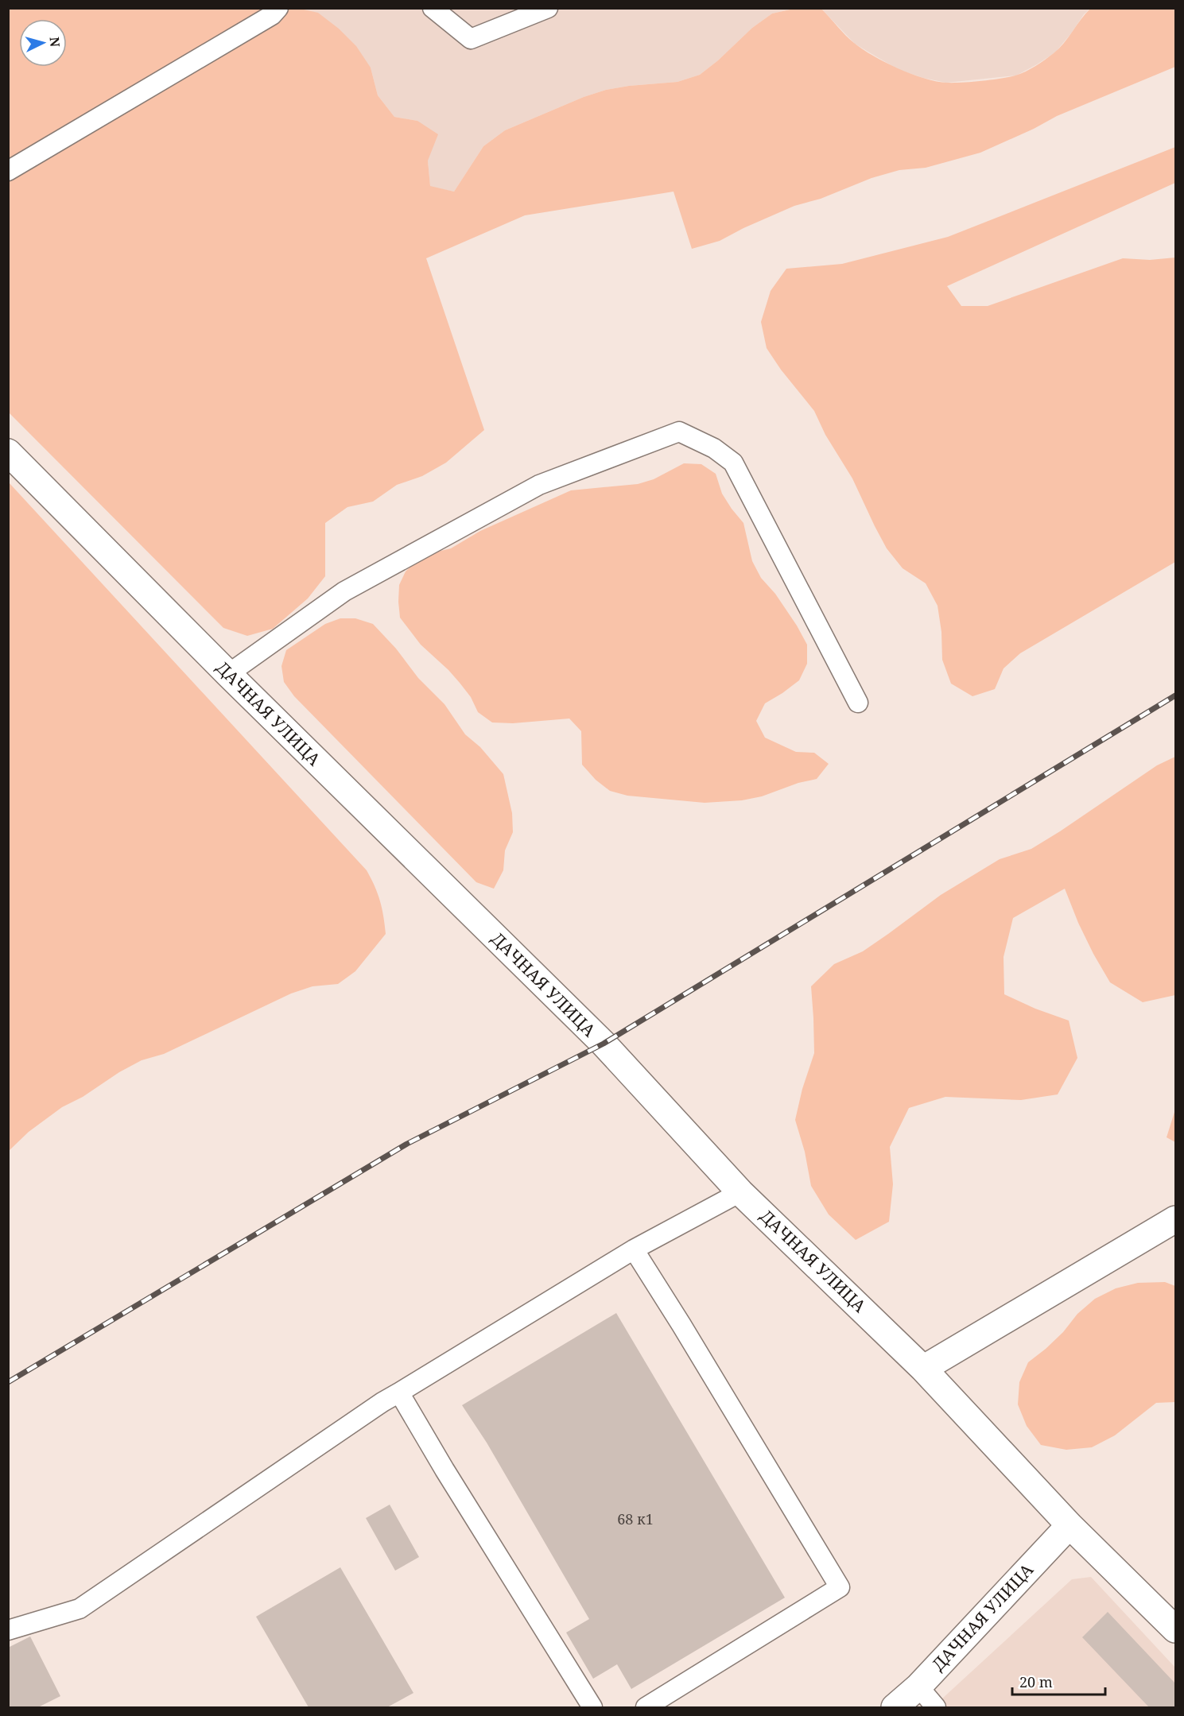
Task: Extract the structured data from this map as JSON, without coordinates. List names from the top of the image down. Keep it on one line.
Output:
{"streets":{"street":["ДАЧНАЯ УЛИЦА"]},"house_numbers":["68 к1"],"scale_bar":"20 m","north":"right"}
